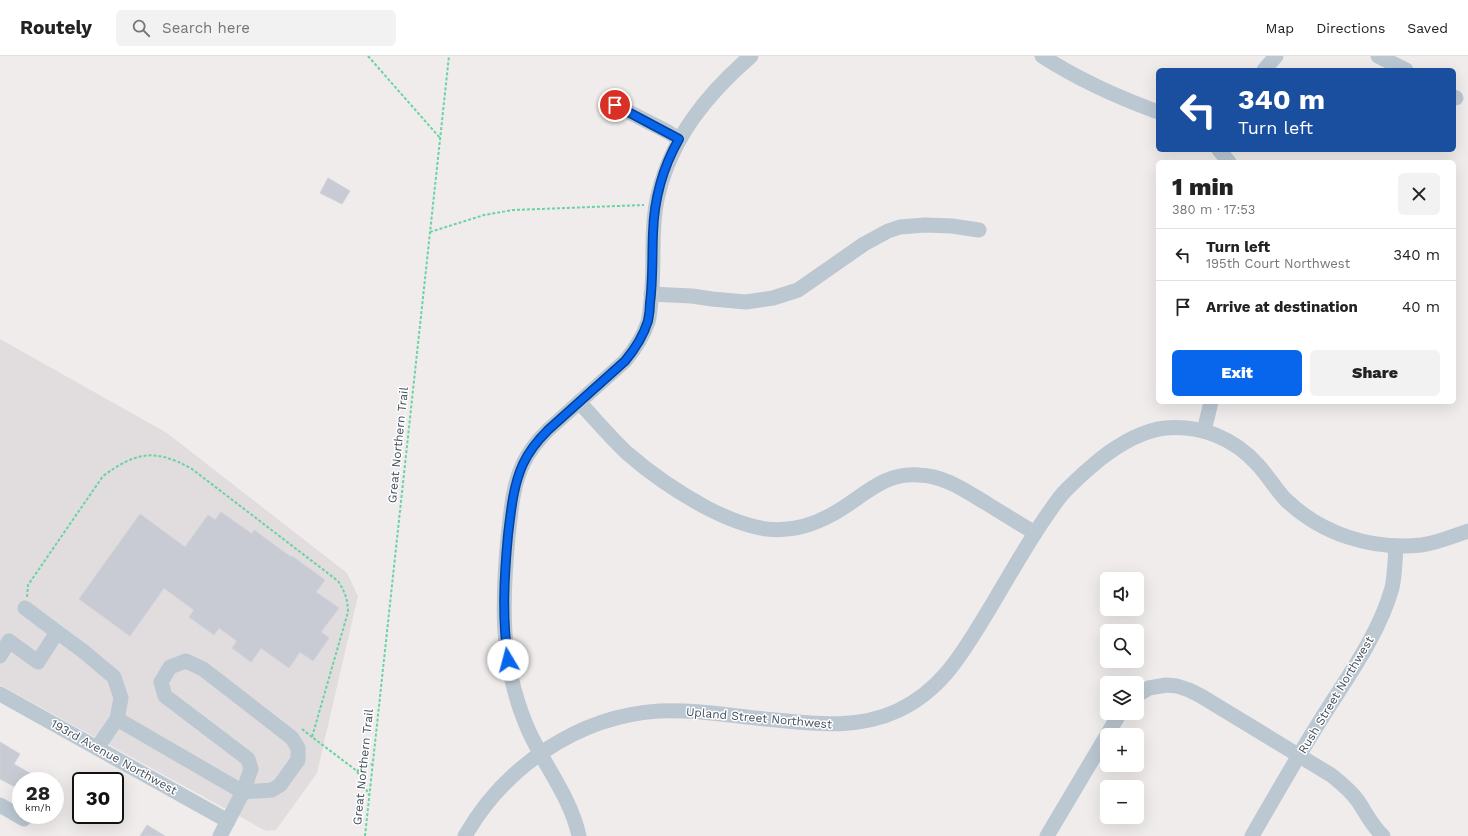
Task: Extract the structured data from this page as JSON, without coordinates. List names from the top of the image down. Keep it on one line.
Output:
{"streets":{"street":["Rush Street Northwest","Upland Street Northwest","193rd Avenue Northwest"],"path":["Great Northern Trail"]},"crossings":[["Rush Street Northwest","Upland Street Northwest"]],"page":{"header":"Routely","search":"Search here","nav":["Map","Directions","Saved"],"turn":["340 m","Turn left"],"heading":["1 min","380 m · 17:53"],"list":[{"name":"Turn left","note":"195th Court Northwest","value":"340 m"},{"name":"Arrive at destination","value":"40 m"}],"buttons":["Exit","Share"],"map_buttons":["+","−"],"speed":"28 km/h","limit":"30"}}
